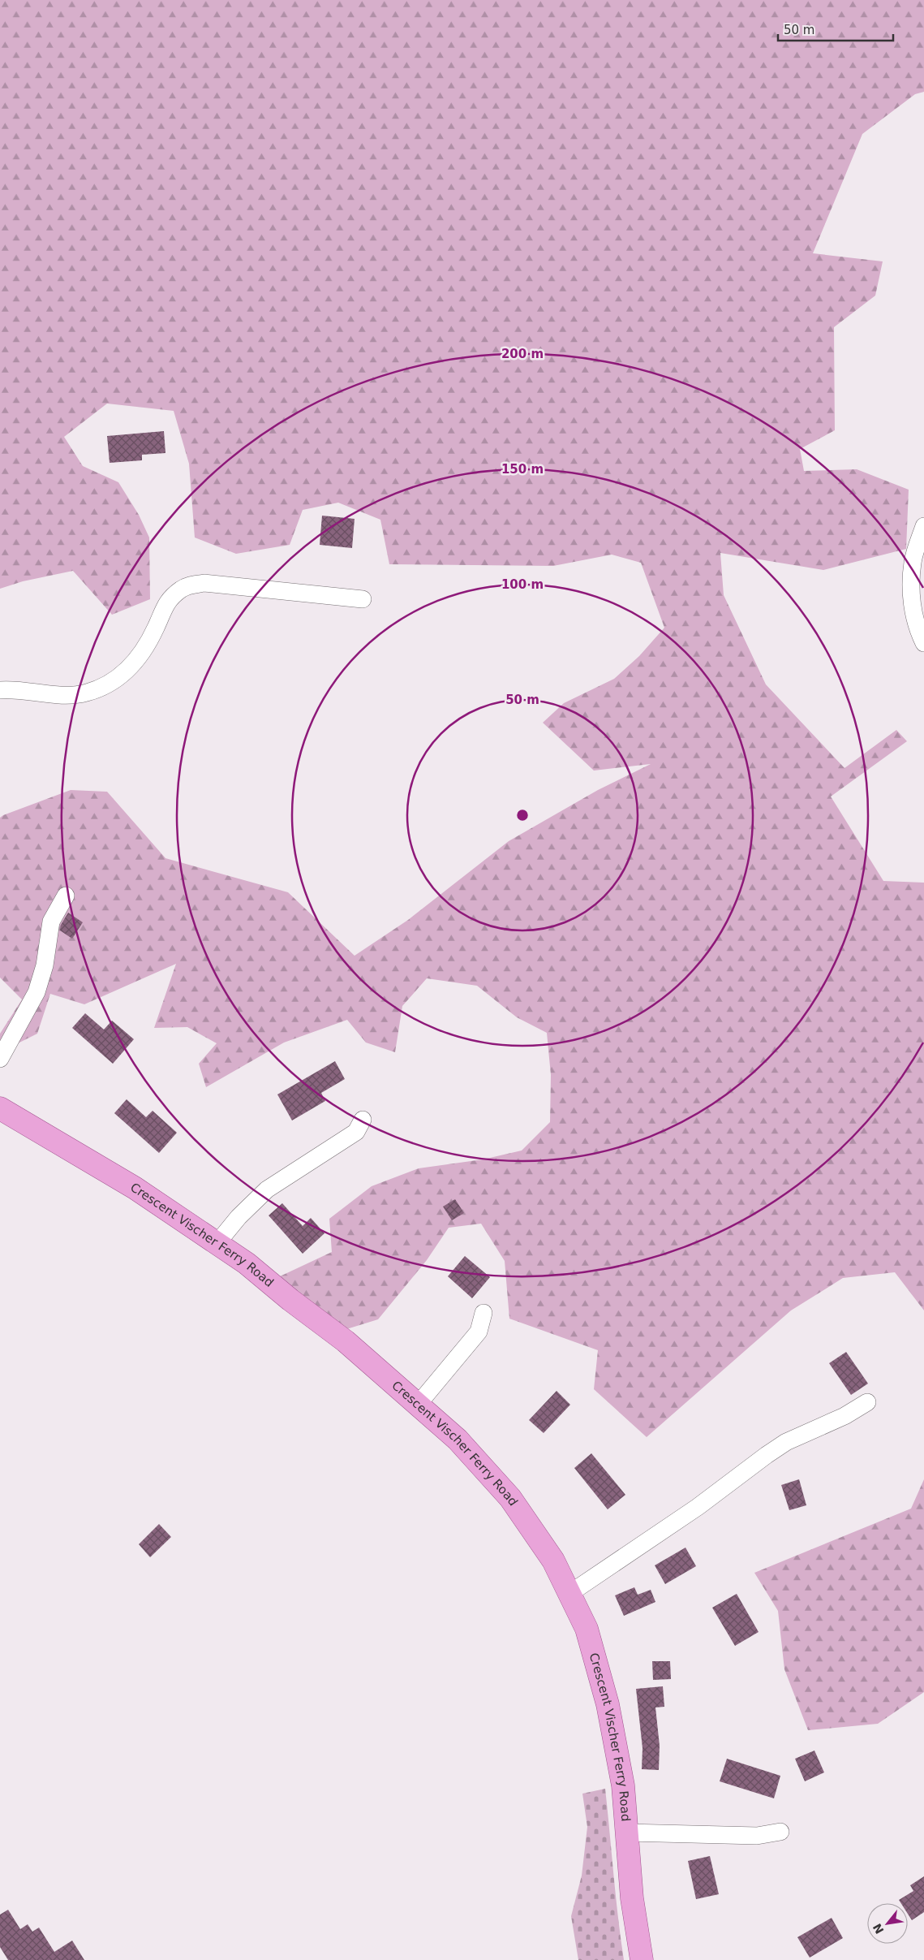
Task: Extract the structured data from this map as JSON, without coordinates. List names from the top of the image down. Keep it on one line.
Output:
{"streets":{"main road":["Crescent Vischer Ferry Road"]},"scale_bar":"50 m","north":"bottom left","rings":["200 m","150 m","100 m","50 m"]}
